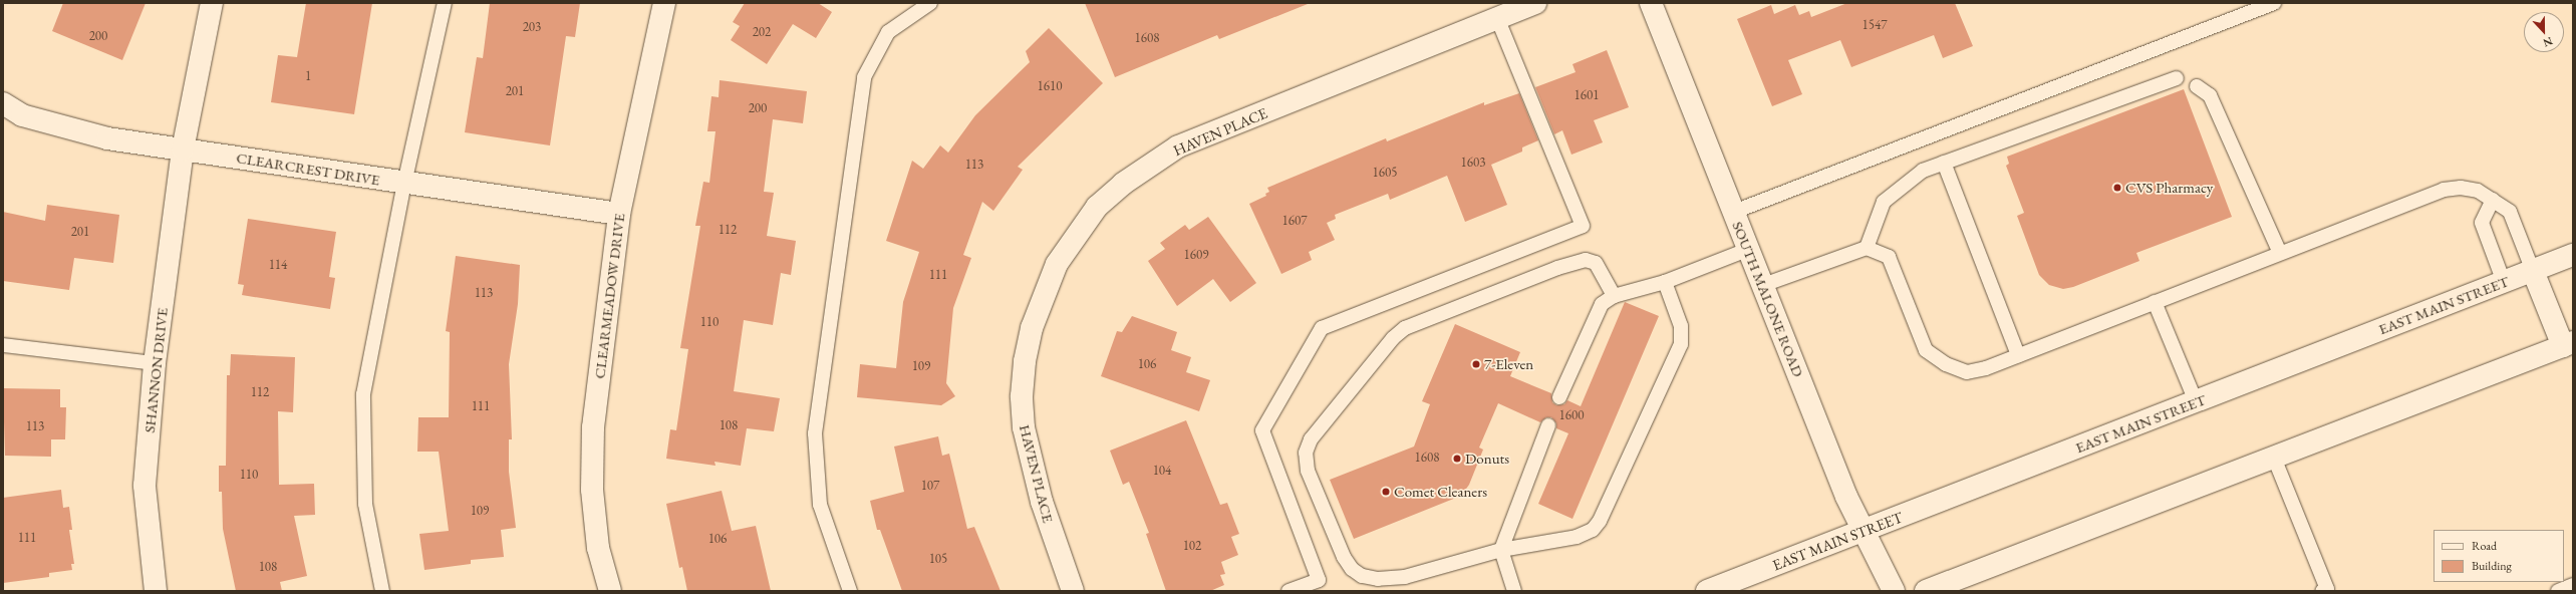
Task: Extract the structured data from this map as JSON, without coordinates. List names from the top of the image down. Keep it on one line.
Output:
{"streets":{"street":["HAVEN PLACE","CLEARCREST DRIVE","CLEARMEADOW DRIVE","SOUTH MALONE ROAD","EAST MAIN STREET","SHANNON DRIVE"]},"crossings":[["CLEARCREST DRIVE","CLEARMEADOW DRIVE"],["CLEARCREST DRIVE","SHANNON DRIVE"],["SOUTH MALONE ROAD","EAST MAIN STREET"]],"places":["CVS Pharmacy","7-Eleven","Donuts","Comet Cleaners"],"house_numbers":["1547","203","202","200","1608","1","1610","201","1601","200","1603","113","1605","1607","112","201","1609","114","111","113","110","106","109","112","111","1600","108","113","1608","104","110","107","109","111","106","102","105","108"],"legend":["Road","Building"],"north":"bottom"}
